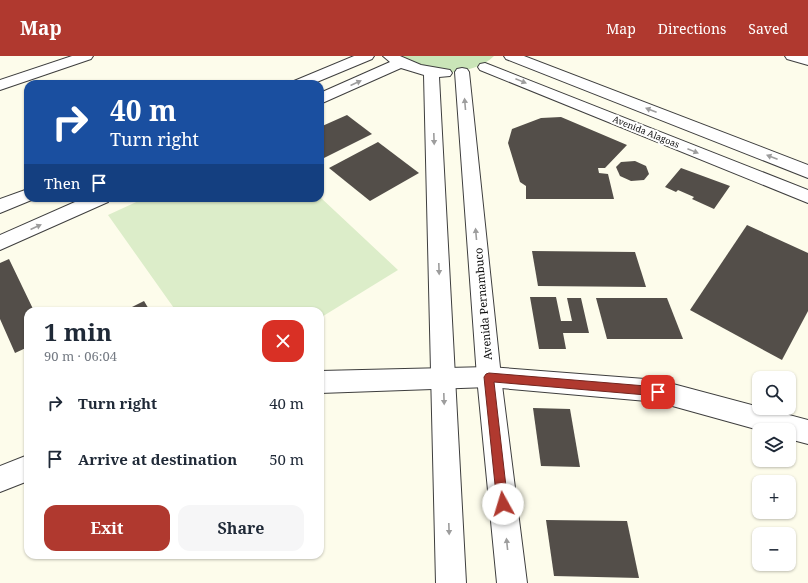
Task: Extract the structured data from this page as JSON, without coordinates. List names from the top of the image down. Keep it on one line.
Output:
{"streets":{"street":["Avenida Alagoas","Avenida Pernambuco"]},"page":{"header":"Map","nav":["Map","Directions","Saved"],"turn":["40 m","Turn right"],"then":"Then","heading":["1 min","90 m · 06:04"],"map_buttons":["+","−"],"list":[{"name":"Turn right","value":"40 m"},{"name":"Arrive at destination","value":"50 m"}],"buttons":["Exit","Share"]}}
